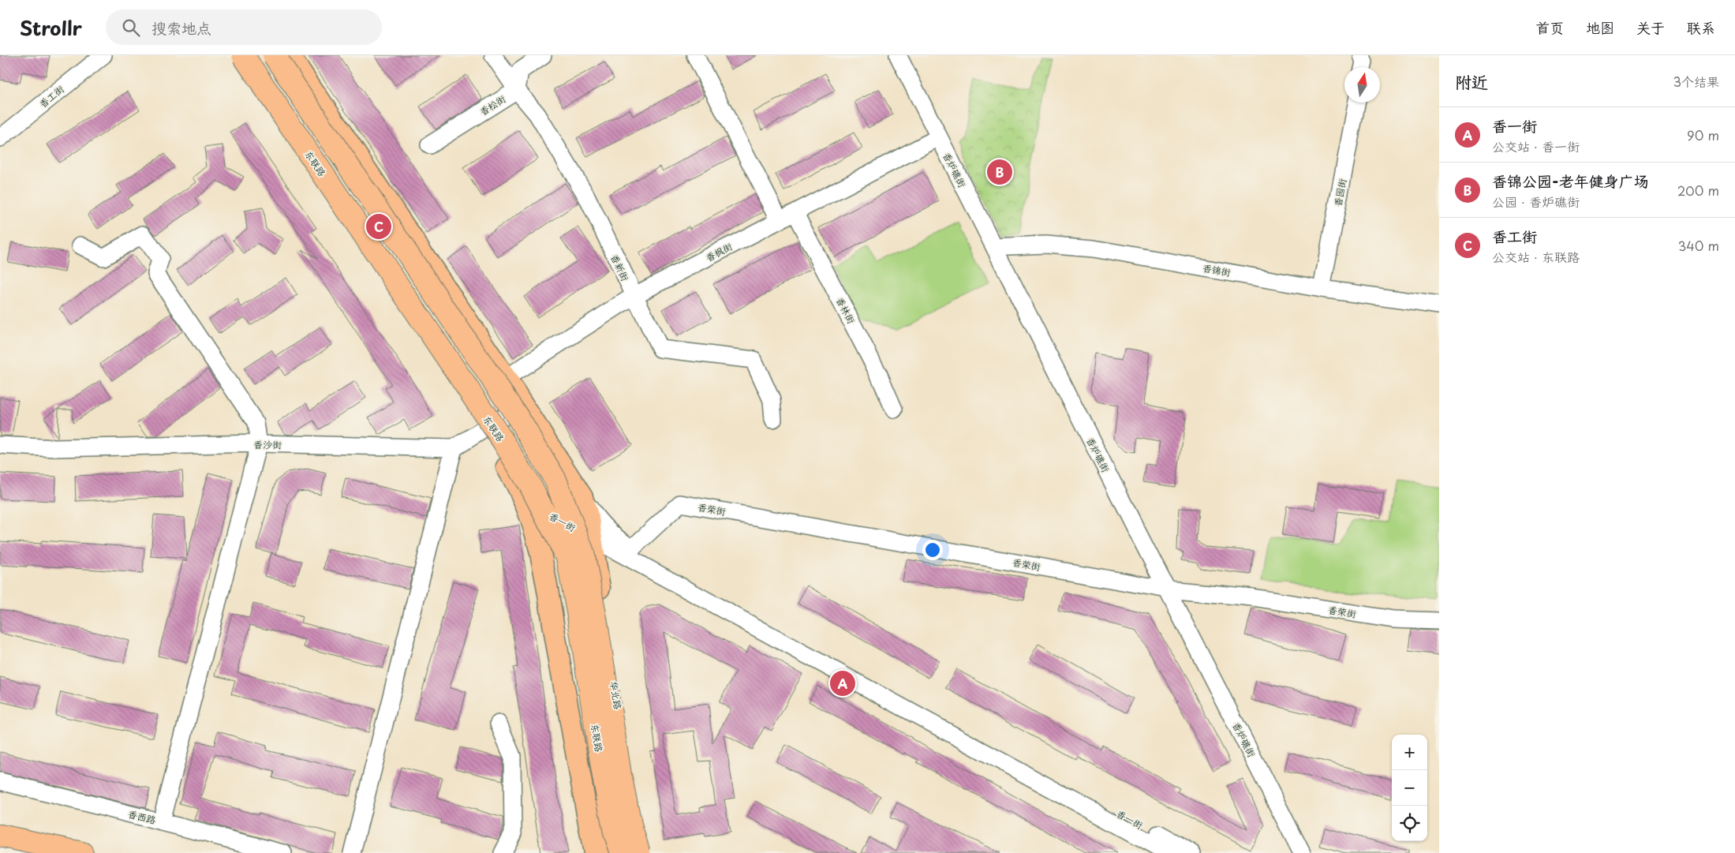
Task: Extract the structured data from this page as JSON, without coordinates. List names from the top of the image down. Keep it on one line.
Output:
{"streets":{"highway":["东联路"],"main road":["华北路"],"street":["香工街","香松街","香炉礁街","香园街","香枫街","香新街","香锦街","香林街","香沙街","香荣街","香一街","香西路"]},"crossings":[["香松街","香新街"],["香炉礁街","香枫街"],["香炉礁街","香锦街"],["香炉礁街","香荣街"],["香园街","香锦街"],["香枫街","香新街"],["香枫街","香林街"],["香枫街","华北路"],["香荣街","香一街"],["香一街","华北路"]],"north":"top","page":{"header":"Strollr","search":"搜索地点","nav":["首页","地图","关于","联系"],"heading":["附近","3个结果"],"list":[{"mark":"A","name":"香一街","note":"公交站 · 香一街","value":"90 m"},{"mark":"B","name":"香锦公园-老年健身广场","note":"公园 · 香炉礁街","value":"200 m"},{"mark":"C","name":"香工街","note":"公交站 · 东联路","value":"340 m"}],"pins":["B","C","A"],"map_buttons":["+","−"]}}
